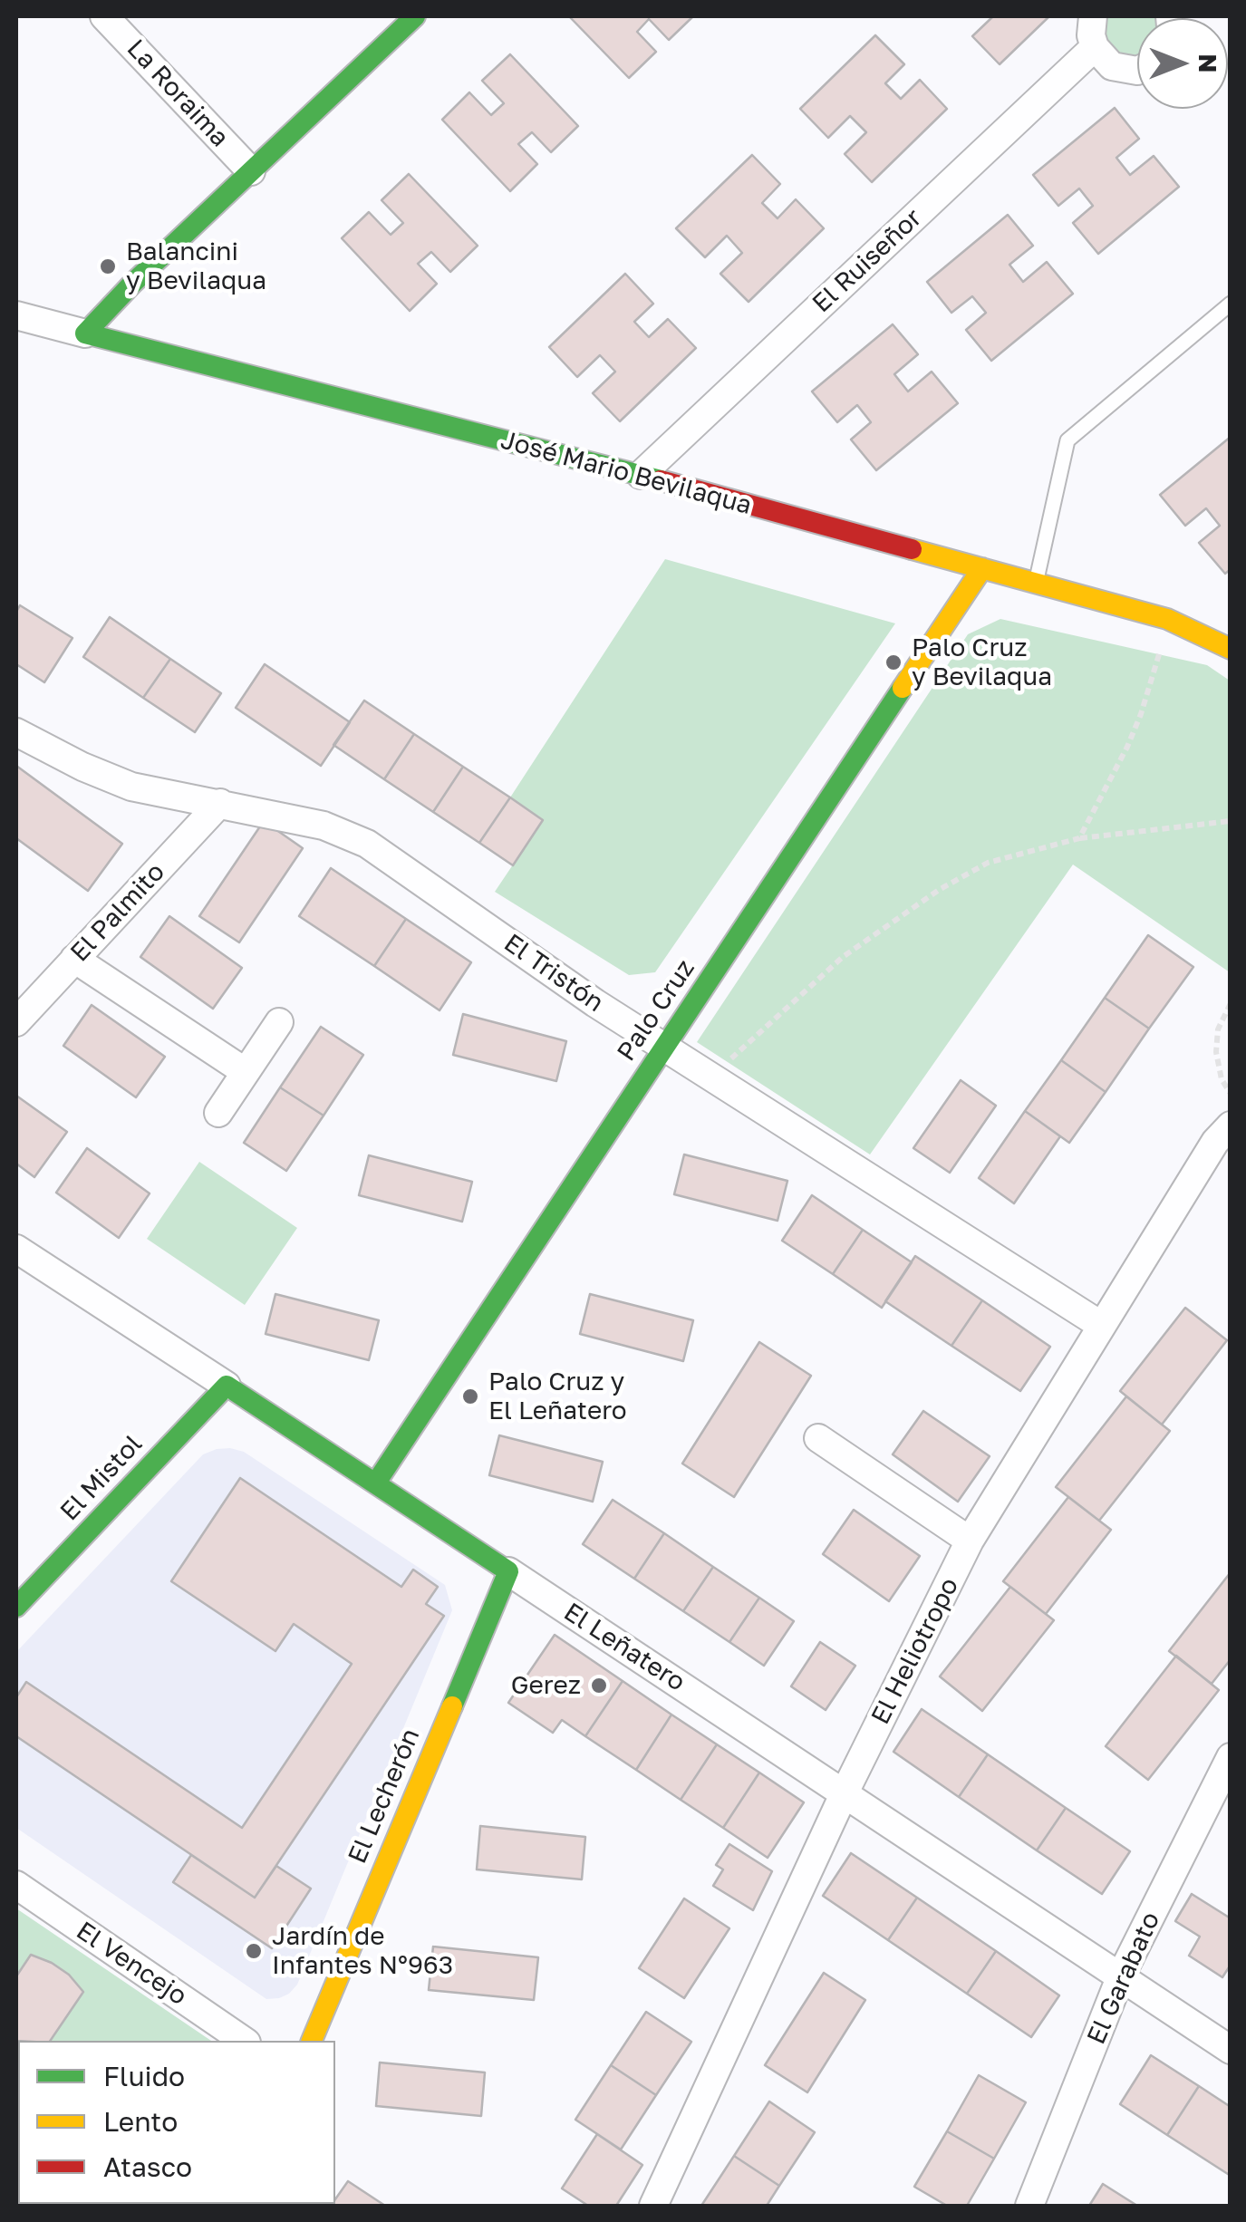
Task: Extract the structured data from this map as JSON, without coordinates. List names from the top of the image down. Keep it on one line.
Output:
{"streets":{"street":["La Roraima","El Ruiseñor","José Mario Bevilaqua","El Palmito","El Tristón","Palo Cruz","El Mistol","El Leñatero","El Heliotropo","El Lecherón","El Vencejo","El Garabato"]},"crossings":[["El Ruiseñor","José Mario Bevilaqua"],["José Mario Bevilaqua","Palo Cruz"],["El Palmito","El Tristón"],["El Tristón","Palo Cruz"],["El Tristón","El Heliotropo"],["Palo Cruz","El Leñatero"],["El Mistol","El Leñatero"],["El Leñatero","El Heliotropo"],["El Leñatero","El Lecherón"],["El Leñatero","El Garabato"]],"places":["Balancini y Bevilaqua","Palo Cruz y Bevilaqua","Palo Cruz y El Leñatero","Gerez","Jardín de Infantes N°963"],"legend":["Fluido","Lento","Atasco"],"north":"right"}
